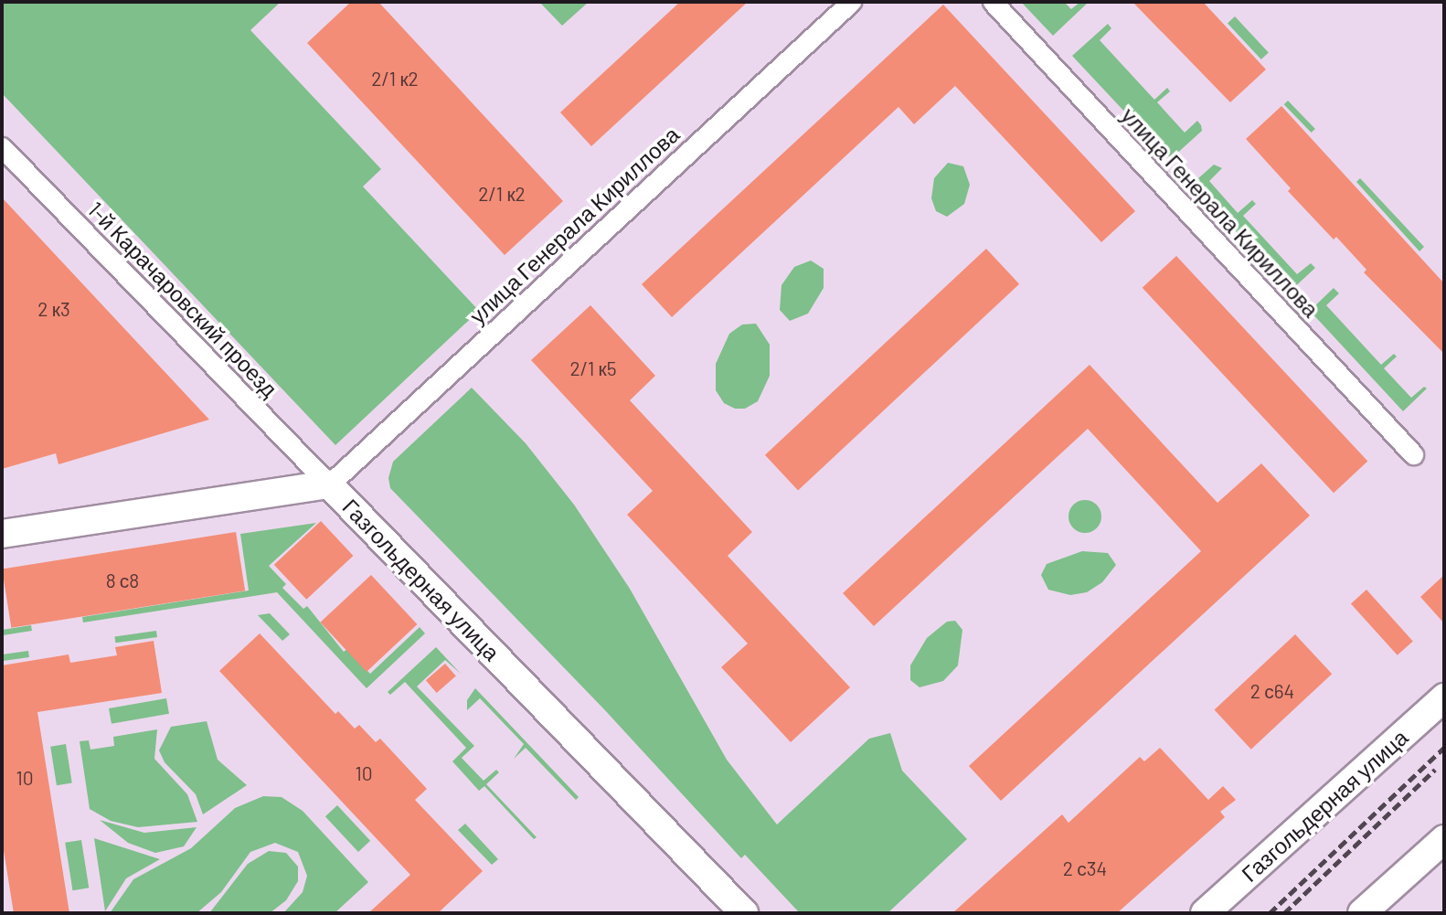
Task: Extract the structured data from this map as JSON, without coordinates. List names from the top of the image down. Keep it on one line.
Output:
{"streets":{"street":["улица Генерала Кириллова","1-й Карачаровский проезд","Газгольдерная улица"]},"crossings":[["улица Генерала Кириллова","1-й Карачаровский проезд"],["улица Генерала Кириллова","Газгольдерная улица"],["1-й Карачаровский проезд","Газгольдерная улица"]],"house_numbers":["2/1 к2","2/1 к2","2 к3","2/1 к5","8 с8","2 с64","10","10","2 с34"]}
